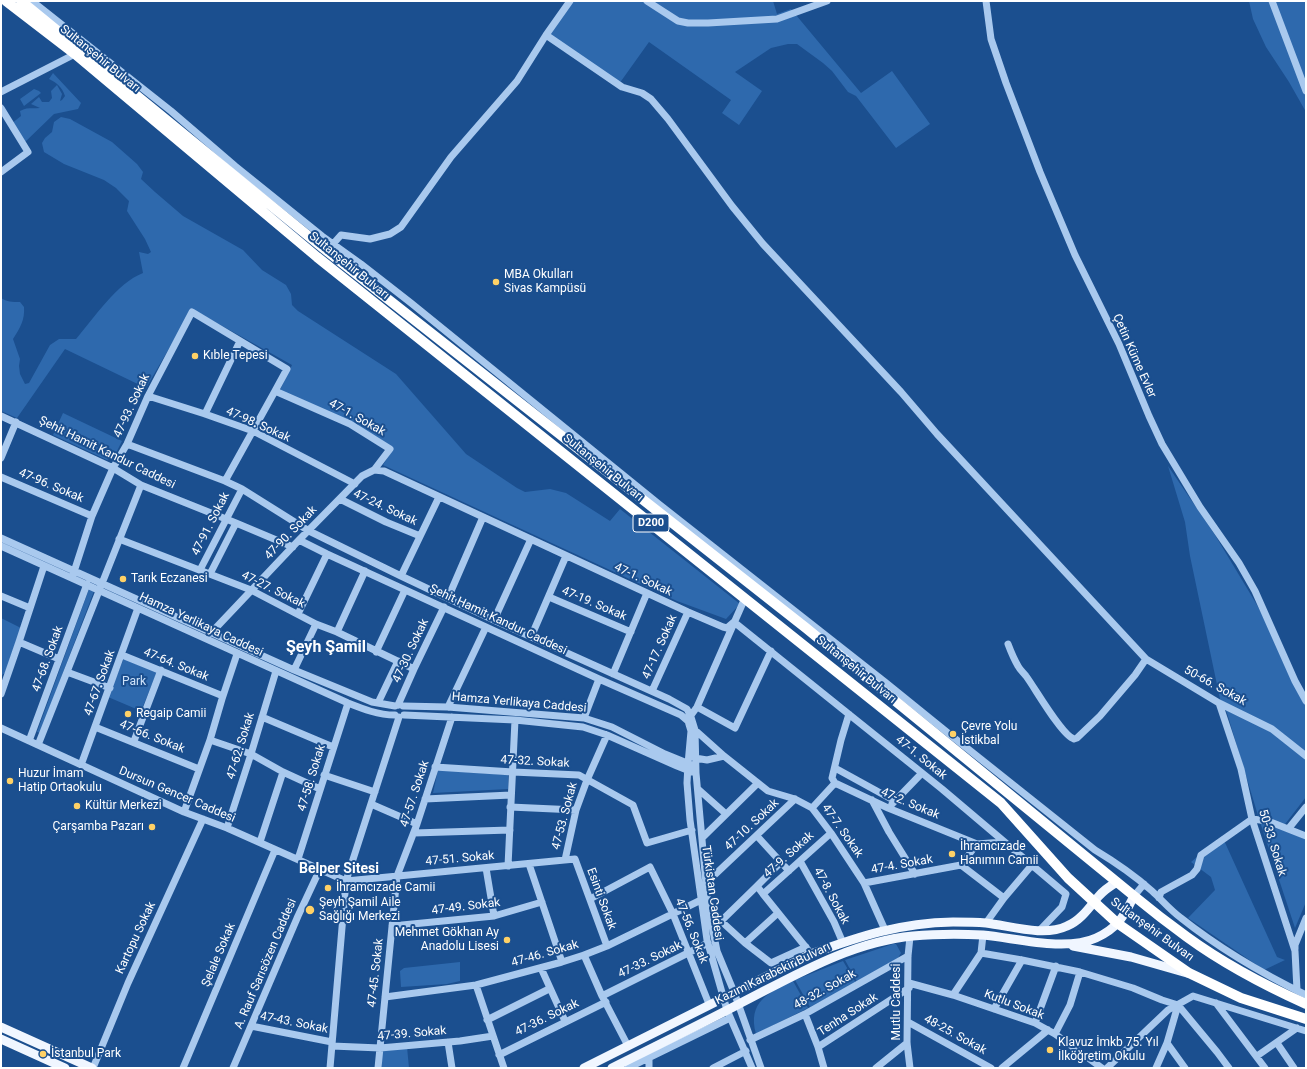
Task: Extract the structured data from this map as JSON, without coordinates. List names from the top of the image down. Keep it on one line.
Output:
{"streets":{"highway":["Sultanşehir Bulvarı","D200"],"main road":["Kazım Karabekir Bulvarı"],"street":["Çetin Küme Evler","47-93. Sokak","47-1. Sokak","47-98. Sokak","Şehit Hamit Kandur Caddesi","47-96. Sokak","47-24. Sokak","47-91. Sokak","47-90. Sokak","47-27. Sokak","47-19. Sokak","Hamza Yerlikaya Caddesi","47-17. Sokak","47-30. Sokak","47-68. Sokak","47-64. Sokak","47-67. Sokak","50-66. Sokak","47-66. Sokak","47-62. Sokak","47-32. Sokak","47-58. Sokak","47-57. Sokak","Dursun Gencer Caddesi","47-2. Sokak","47-53. Sokak","47-10. Sokak","47-7. Sokak","50-33. Sokak","47-9. Sokak","47-51. Sokak","47-4. Sokak","Türkistan Caddesi","47-8. Sokak","Esinti Sokak","47-49. Sokak","47-56. Sokak","Kartopu Sokak","47-46. Sokak","Şelale Sokak","47-33. Sokak","A. Rauf Sarısözen Caddesi","47-45. Sokak","48-32. Sokak","Mutlu Caddesi","Kutlu Sokak","Tenha Sokak","47-36. Sokak","47-43. Sokak","47-39. Sokak","48-25. Sokak"]},"crossings":[["Sultanşehir Bulvarı","50-33. Sokak"],["Sultanşehir Bulvarı","Kazım Karabekir Bulvarı"],["47-93. Sokak","47-98. Sokak"],["47-93. Sokak","Şehit Hamit Kandur Caddesi"],["47-93. Sokak","47-96. Sokak"],["47-93. Sokak","Hamza Yerlikaya Caddesi"],["47-1. Sokak","47-90. Sokak"],["47-1. Sokak","47-17. Sokak"],["47-1. Sokak","Kazım Karabekir Bulvarı"],["47-98. Sokak","47-90. Sokak"],["Şehit Hamit Kandur Caddesi","47-91. Sokak"],["Şehit Hamit Kandur Caddesi","47-90. Sokak"],["Şehit Hamit Kandur Caddesi","47-17. Sokak"],["Şehit Hamit Kandur Caddesi","47-30. Sokak"],["Şehit Hamit Kandur Caddesi","47-68. Sokak"],["Şehit Hamit Kandur Caddesi","Türkistan Caddesi"],["47-24. Sokak","47-90. Sokak"],["47-91. Sokak","47-27. Sokak"],["47-90. Sokak","47-27. Sokak"],["47-90. Sokak","Hamza Yerlikaya Caddesi"],["47-27. Sokak","47-30. Sokak"],["47-27. Sokak","47-68. Sokak"],["Hamza Yerlikaya Caddesi","47-30. Sokak"],["Hamza Yerlikaya Caddesi","47-68. Sokak"],["Hamza Yerlikaya Caddesi","47-67. Sokak"],["Hamza Yerlikaya Caddesi","47-62. Sokak"],["Hamza Yerlikaya Caddesi","47-58. Sokak"],["Hamza Yerlikaya Caddesi","47-57. Sokak"],["Hamza Yerlikaya Caddesi","47-53. Sokak"],["Hamza Yerlikaya Caddesi","47-7. Sokak"],["Hamza Yerlikaya Caddesi","Türkistan Caddesi"],["47-68. Sokak","Dursun Gencer Caddesi"],["47-64. Sokak","47-67. Sokak"],["47-67. Sokak","47-66. Sokak"],["47-67. Sokak","Dursun Gencer Caddesi"],["50-66. Sokak","50-33. Sokak"],["47-62. Sokak","Dursun Gencer Caddesi"],["47-32. Sokak","47-57. Sokak"],["47-32. Sokak","47-53. Sokak"],["47-32. Sokak","Türkistan Caddesi"],["47-58. Sokak","Dursun Gencer Caddesi"],["47-57. Sokak","47-51. Sokak"],["47-57. Sokak","47-45. Sokak"],["Dursun Gencer Caddesi","47-51. Sokak"],["Dursun Gencer Caddesi","Kartopu Sokak"],["Dursun Gencer Caddesi","Şelale Sokak"],["Dursun Gencer Caddesi","A. Rauf Sarısözen Caddesi"],["47-53. Sokak","47-51. Sokak"],["47-10. Sokak","47-7. Sokak"],["47-10. Sokak","Türkistan Caddesi"],["47-7. Sokak","47-9. Sokak"],["47-7. Sokak","47-4. Sokak"],["47-7. Sokak","Türkistan Caddesi"],["47-7. Sokak","Kazım Karabekir Bulvarı"],["47-9. Sokak","Türkistan Caddesi"],["47-9. Sokak","47-8. Sokak"],["47-51. Sokak","Esinti Sokak"],["47-51. Sokak","47-45. Sokak"],["Türkistan Caddesi","47-46. Sokak"],["Türkistan Caddesi","47-33. Sokak"],["Türkistan Caddesi","Kazım Karabekir Bulvarı"],["Türkistan Caddesi","48-32. Sokak"],["47-8. Sokak","Kazım Karabekir Bulvarı"],["Esinti Sokak","47-56. Sokak"],["Esinti Sokak","47-46. Sokak"],["47-49. Sokak","47-45. Sokak"],["47-56. Sokak","47-46. Sokak"],["47-56. Sokak","47-33. Sokak"],["47-56. Sokak","Kazım Karabekir Bulvarı"],["47-46. Sokak","47-45. Sokak"],["47-33. Sokak","47-36. Sokak"],["A. Rauf Sarısözen Caddesi","47-43. Sokak"],["47-45. Sokak","47-39. Sokak"],["Kazım Karabekir Bulvarı","Mutlu Caddesi"],["48-32. Sokak","Mutlu Caddesi"],["Mutlu Caddesi","Kutlu Sokak"],["Mutlu Caddesi","Tenha Sokak"],["Mutlu Caddesi","48-25. Sokak"],["Kutlu Sokak","Tenha Sokak"],["47-43. Sokak","47-39. Sokak"]],"districts":["Şeyh Şamil","Belper Sitesi"],"parks":["Park"],"places":["MBA Okulları Sivas Kampüsü","Kıble Tepesi","Tarık Eczanesi","Regaip Camii","Çevre Yolu İstikbal","Huzur İmam Hatip Ortaokulu","Kültür Merkezi","Çarşamba Pazarı","İhramcızade Hanımın Camii","İhramcızade Camii","Şeyh Şamil Aile Sağlığı Merkezi","Mehmet Gökhan Ay Anadolu Lisesi","Klavuz İmkb 75. Yıl İlköğretim Okulu","İstanbul Park"]}
